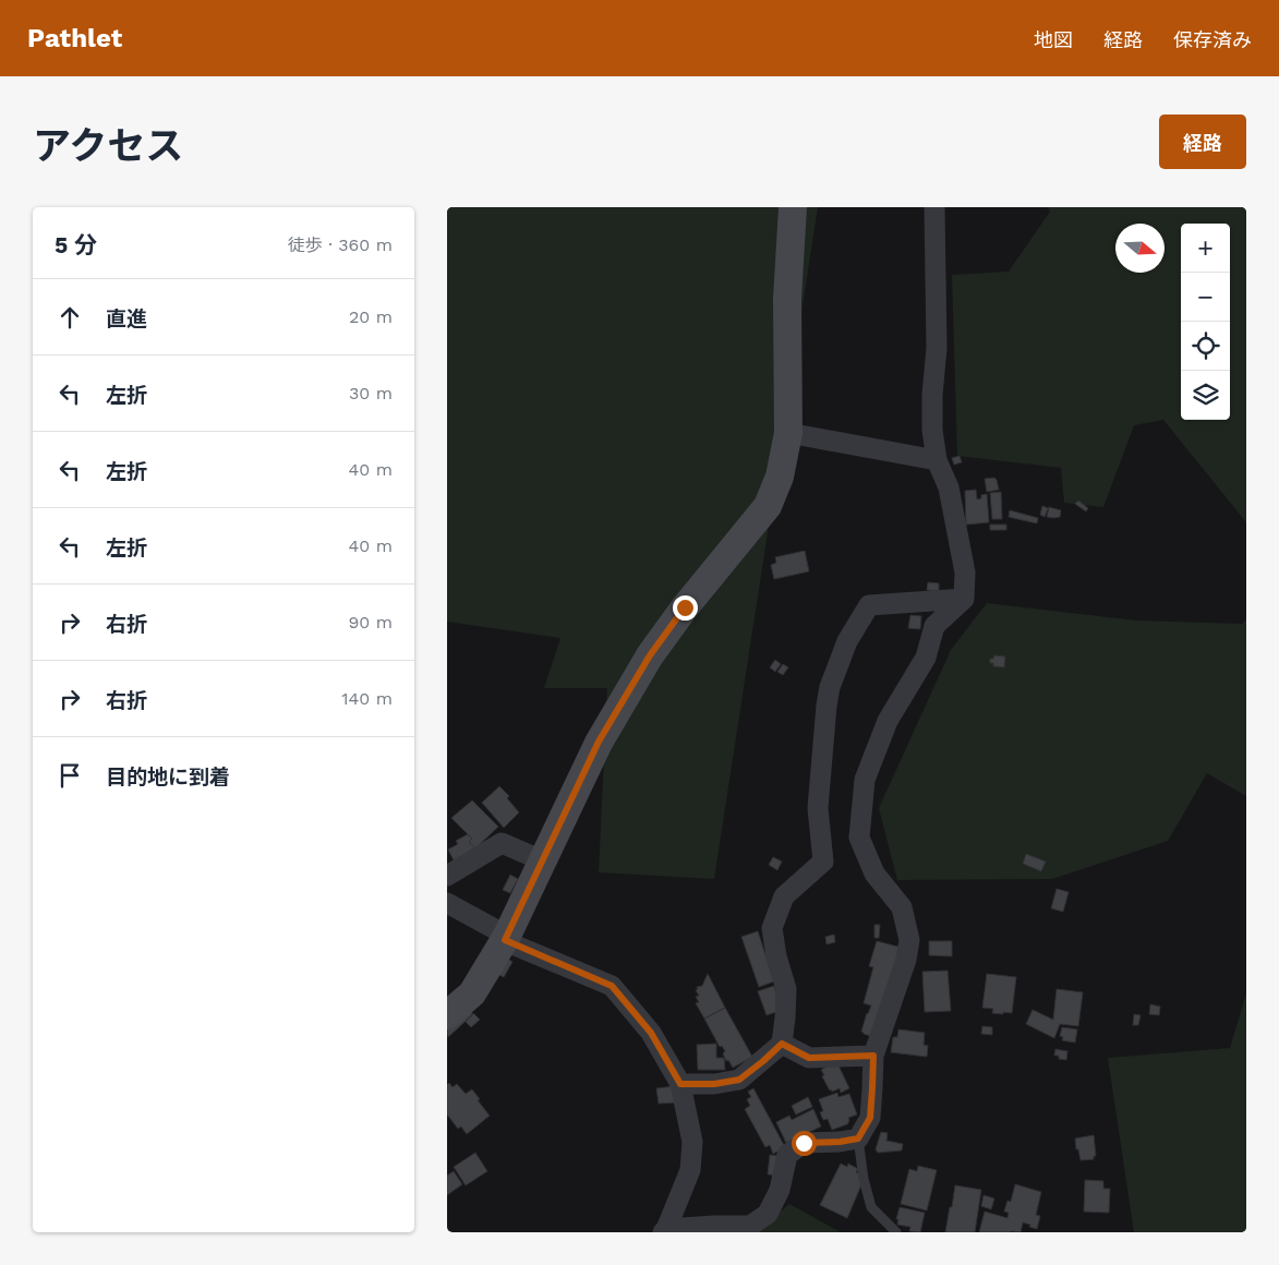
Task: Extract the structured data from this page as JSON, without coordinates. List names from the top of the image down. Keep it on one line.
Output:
{"north":"right","page":{"header":"Pathlet","nav":["地図","経路","保存済み"],"title":"アクセス","buttons":"経路","heading":["5 分","徒歩 · 360 m"],"map_buttons":["+","−"],"list":[["直進","20 m"],["左折","30 m"],["左折","40 m"],["左折","40 m"],["右折","90 m"],["右折","140 m"],"目的地に到着"]}}
